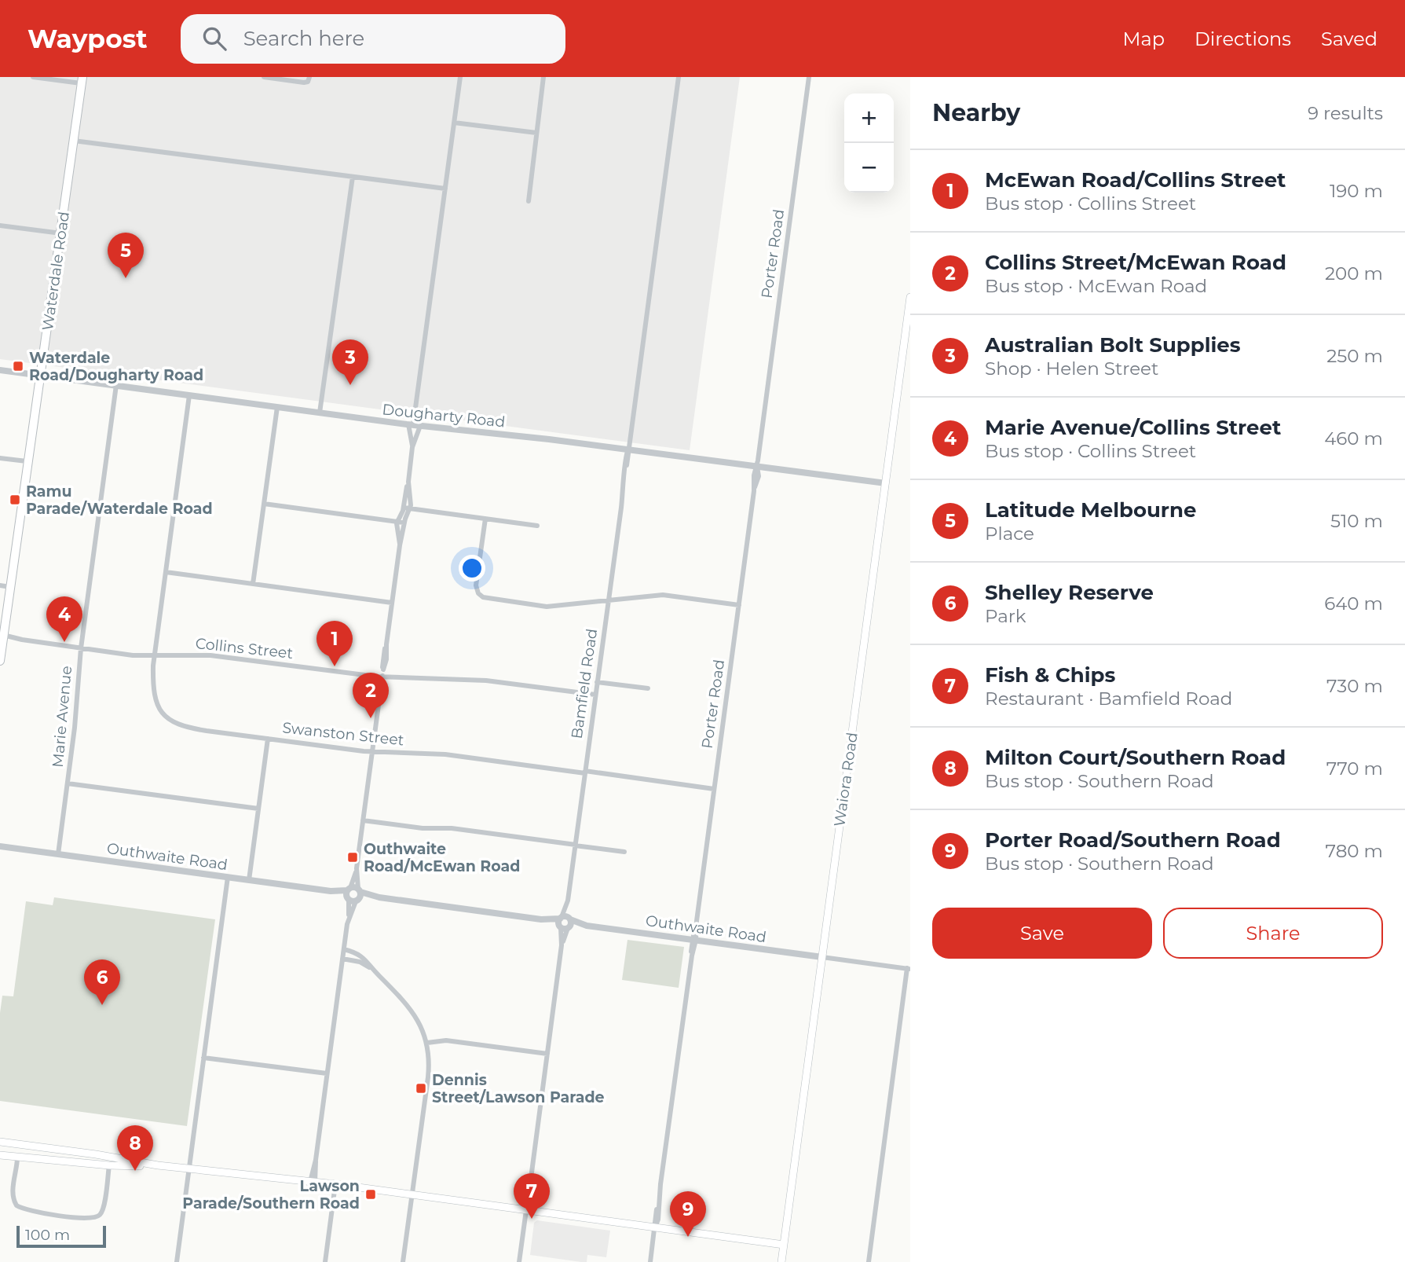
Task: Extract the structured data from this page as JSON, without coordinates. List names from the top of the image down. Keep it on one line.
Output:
{"streets":{"main road":["Waterdale Road","Waiora Road"],"street":["Porter Road","Dougharty Road","Collins Street","Bamfield Road","Marie Avenue","Swanston Street","Outhwaite Road"]},"crossings":[["Porter Road","Dougharty Road"],["Porter Road","Swanston Street"],["Porter Road","Outhwaite Road"],["Waterdale Road","Dougharty Road"],["Waterdale Road","Collins Street"],["Dougharty Road","Bamfield Road"],["Dougharty Road","Marie Avenue"],["Dougharty Road","Swanston Street"],["Dougharty Road","Waiora Road"],["Collins Street","Bamfield Road"],["Collins Street","Marie Avenue"],["Collins Street","Swanston Street"],["Bamfield Road","Swanston Street"],["Bamfield Road","Outhwaite Road"],["Marie Avenue","Outhwaite Road"],["Waiora Road","Outhwaite Road"]],"places":{"transit":["Waterdale Road/Dougharty Road","Ramu Parade/Waterdale Road","Outhwaite Road/McEwan Road","Dennis Street/Lawson Parade","Lawson Parade/Southern Road"]},"scale_bar":"100 m","page":{"header":"Waypost","search":"Search here","nav":["Map","Directions","Saved"],"heading":["Nearby","9 results"],"map_buttons":["+","−"],"list":[{"mark":"1","name":"McEwan Road/Collins Street","note":"Bus stop · Collins Street","value":"190 m"},{"mark":"2","name":"Collins Street/McEwan Road","note":"Bus stop · McEwan Road","value":"200 m"},{"mark":"3","name":"Australian Bolt Supplies","note":"Shop · Helen Street","value":"250 m"},{"mark":"4","name":"Marie Avenue/Collins Street","note":"Bus stop · Collins Street","value":"460 m"},{"mark":"5","name":"Latitude Melbourne","note":"Place","value":"510 m"},{"mark":"6","name":"Shelley Reserve","note":"Park","value":"640 m"},{"mark":"7","name":"Fish & Chips","note":"Restaurant · Bamfield Road","value":"730 m"},{"mark":"8","name":"Milton Court/Southern Road","note":"Bus stop · Southern Road","value":"770 m"},{"mark":"9","name":"Porter Road/Southern Road","note":"Bus stop · Southern Road","value":"780 m"}],"pins":["5","3","4","1","2","6","8","7","9"],"buttons":["Save","Share"],"scale":"100 m"}}
